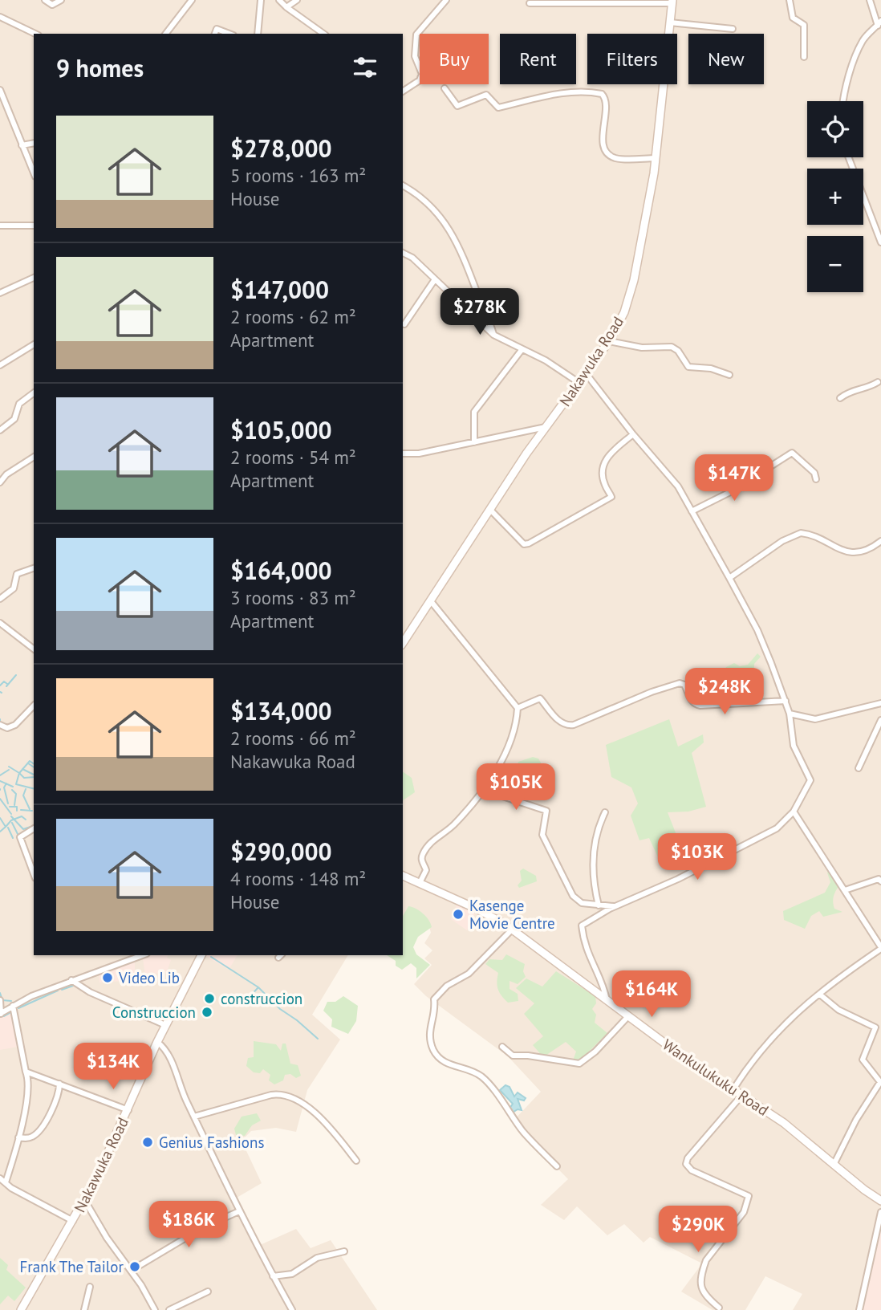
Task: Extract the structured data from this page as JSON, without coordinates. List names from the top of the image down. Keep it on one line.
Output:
{"streets":{"main road":["Nakawuka Road","Wankulukuku Road"]},"places":["Kasenge Movie Centre","Video Lib","construccion","Construccion","Genius Fashions","Frank The Tailor"],"page":{"chip":["Buy","Rent","Filters","New"],"heading":"9 homes","map_buttons":["+","−"],"list":[{"name":"$278,000","note":"5 rooms · 163 m² · House"},{"name":"$147,000","note":"2 rooms · 62 m² · Apartment"},{"name":"$105,000","note":"2 rooms · 54 m² · Apartment"},{"name":"$164,000","note":"3 rooms · 83 m² · Apartment"},{"name":"$134,000","note":"2 rooms · 66 m² · Nakawuka Road"},{"name":"$290,000","note":"4 rooms · 148 m² · House"}],"price":["$278K","$147K","$248K","$105K","$103K","$164K","$134K","$186K","$290K"]}}
